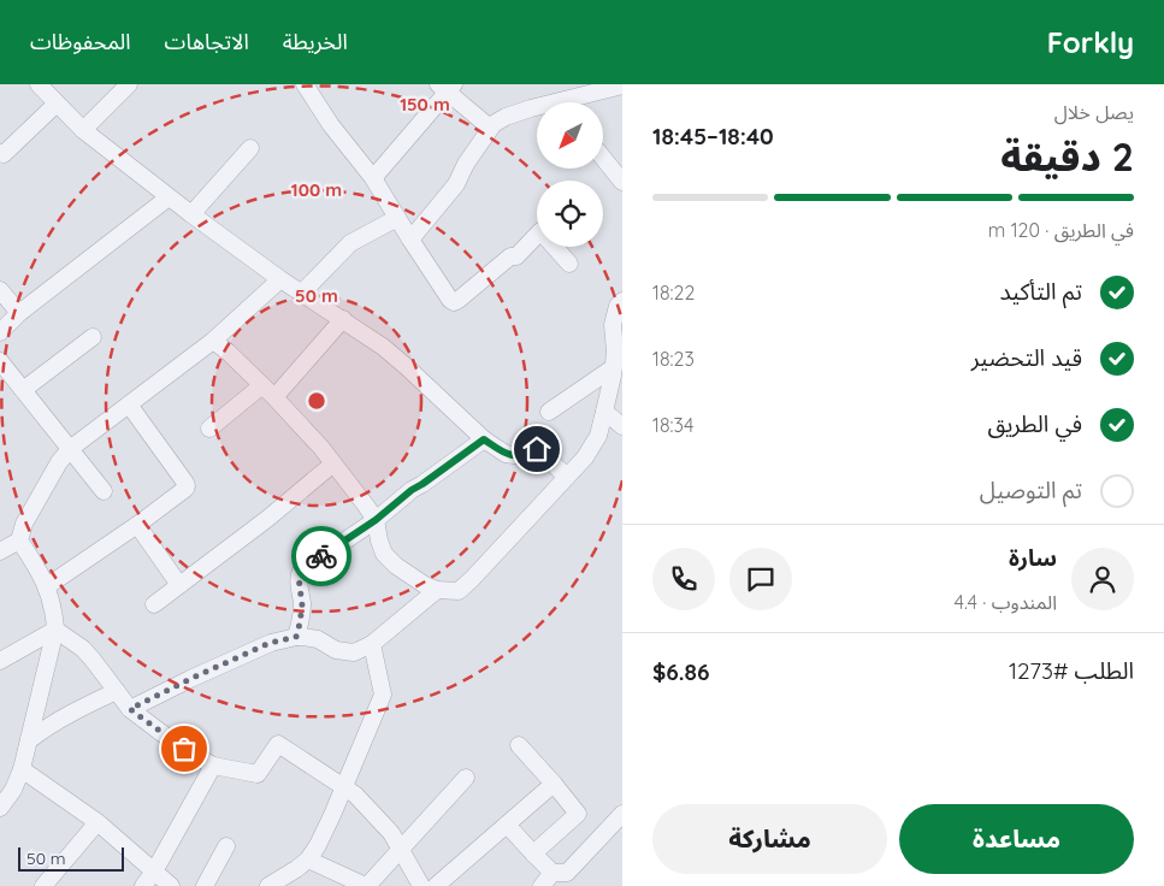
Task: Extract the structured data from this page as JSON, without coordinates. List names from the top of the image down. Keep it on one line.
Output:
{"scale_bar":"50 m","north":"bottom left","page":{"header":"Forkly","nav":["الخريطة","الاتجاهات","المحفوظات"],"heading":["2 دقيقة","يصل خلال","18:40–18:45"],"panel":["سارة","المندوب · 4.4","الطلب #1273","$6.86"],"bar":"في الطريق · 120 m","list":[["تم التأكيد","18:22"],["قيد التحضير","18:23"],["في الطريق","18:34"],"تم التوصيل"],"buttons":["مساعدة","مشاركة"],"scale":"50 m"},"rings":["150 m","100 m","50 m"]}
